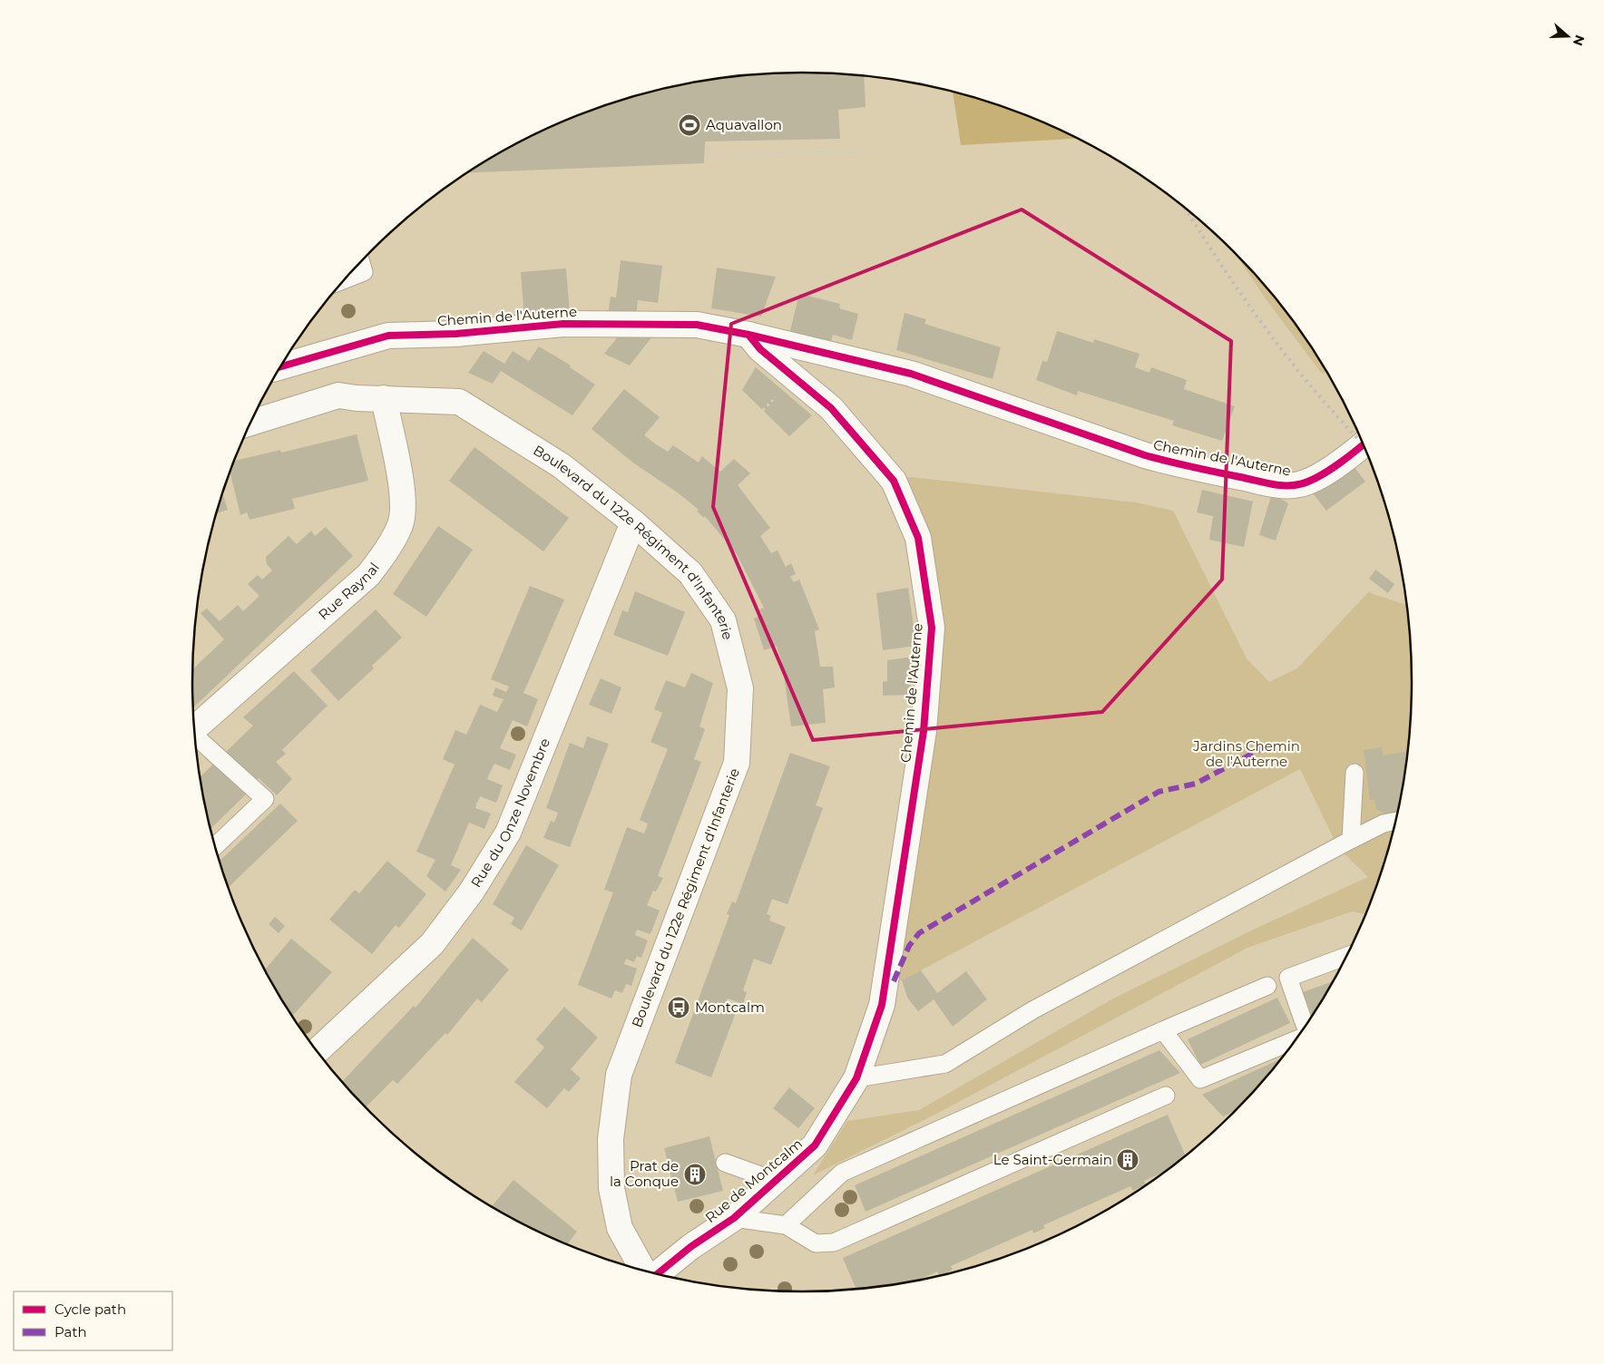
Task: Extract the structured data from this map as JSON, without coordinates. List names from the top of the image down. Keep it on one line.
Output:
{"streets":{"street":["Chemin de l'Auterne","Boulevard du 122e Régiment d'Infanterie","Rue Raynal","Rue du Onze Novembre","Rue de Montcalm"]},"crossings":[["Chemin de l'Auterne","Rue de Montcalm"],["Boulevard du 122e Régiment d'Infanterie","Rue Raynal"],["Boulevard du 122e Régiment d'Infanterie","Rue du Onze Novembre"]],"parks":["Jardins Chemin de l'Auterne"],"places":{"sports":["Aquavallon"],"bus stop":["Montcalm"],"building":["Le Saint-Germain","Prat de la Conque"]},"legend":["Cycle path","Path"],"north":"right"}
